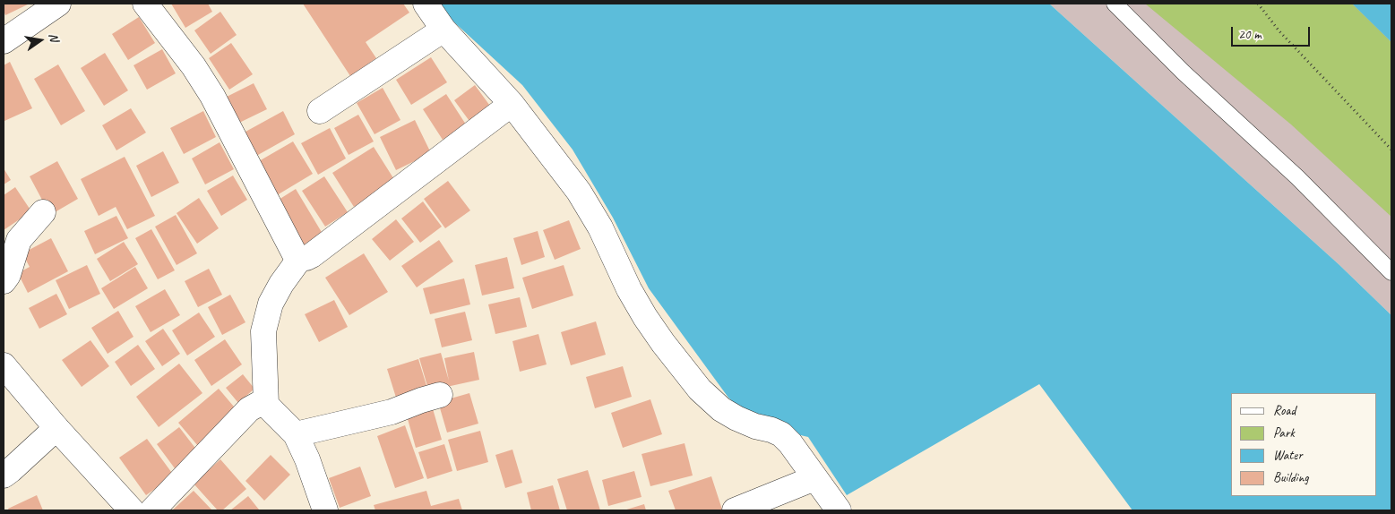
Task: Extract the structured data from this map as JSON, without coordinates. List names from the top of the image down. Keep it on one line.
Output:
{"legend":["Road","Park","Water","Building"],"scale_bar":"20 m","north":"right"}
